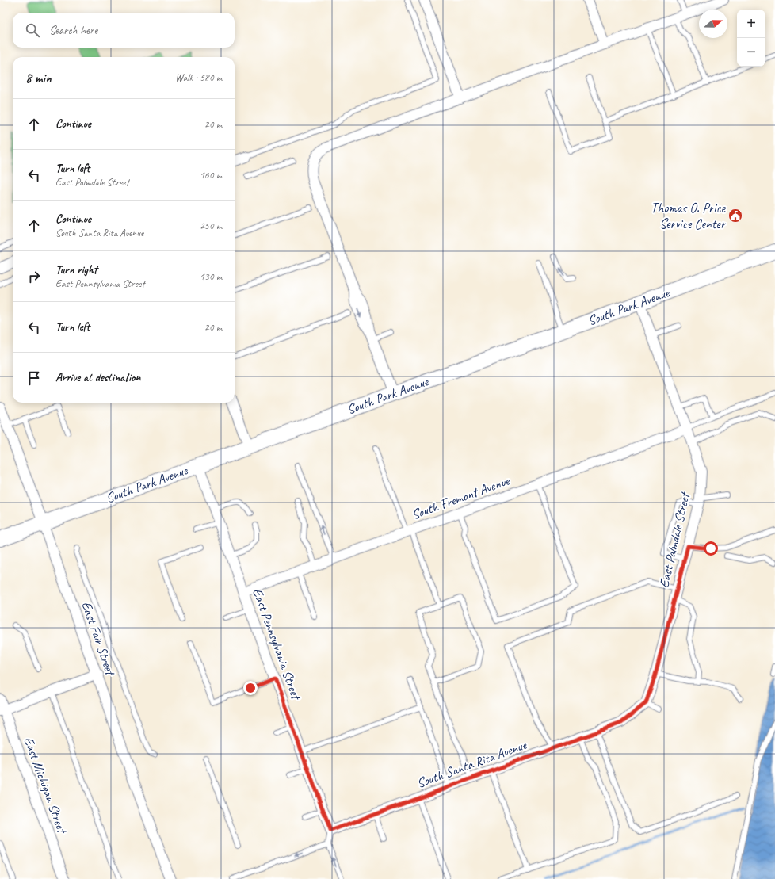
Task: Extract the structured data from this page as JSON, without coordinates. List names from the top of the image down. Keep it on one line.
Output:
{"streets":{"main road":["South Park Avenue"],"street":["South Fremont Avenue","East Palmdale Street","East Fair Street","East Pennsylvania Street","South Santa Rita Avenue","East Michigan Street"]},"crossings":[["South Park Avenue","East Palmdale Street"],["South Park Avenue","East Fair Street"],["South Park Avenue","East Pennsylvania Street"],["South Fremont Avenue","East Palmdale Street"],["South Fremont Avenue","East Pennsylvania Street"],["East Palmdale Street","South Santa Rita Avenue"],["East Pennsylvania Street","South Santa Rita Avenue"]],"places":{"public building":["Thomas O. Price Service Center"]},"north":"right","page":{"map_buttons":["+","−"],"search":"Search here","heading":["8 min","Walk · 580 m"],"list":[["Continue","20 m"],["Turn left","East Palmdale Street","160 m"],["Continue","South Santa Rita Avenue","250 m"],["Turn right","East Pennsylvania Street","130 m"],["Turn left","20 m"],"Arrive at destination"]}}
